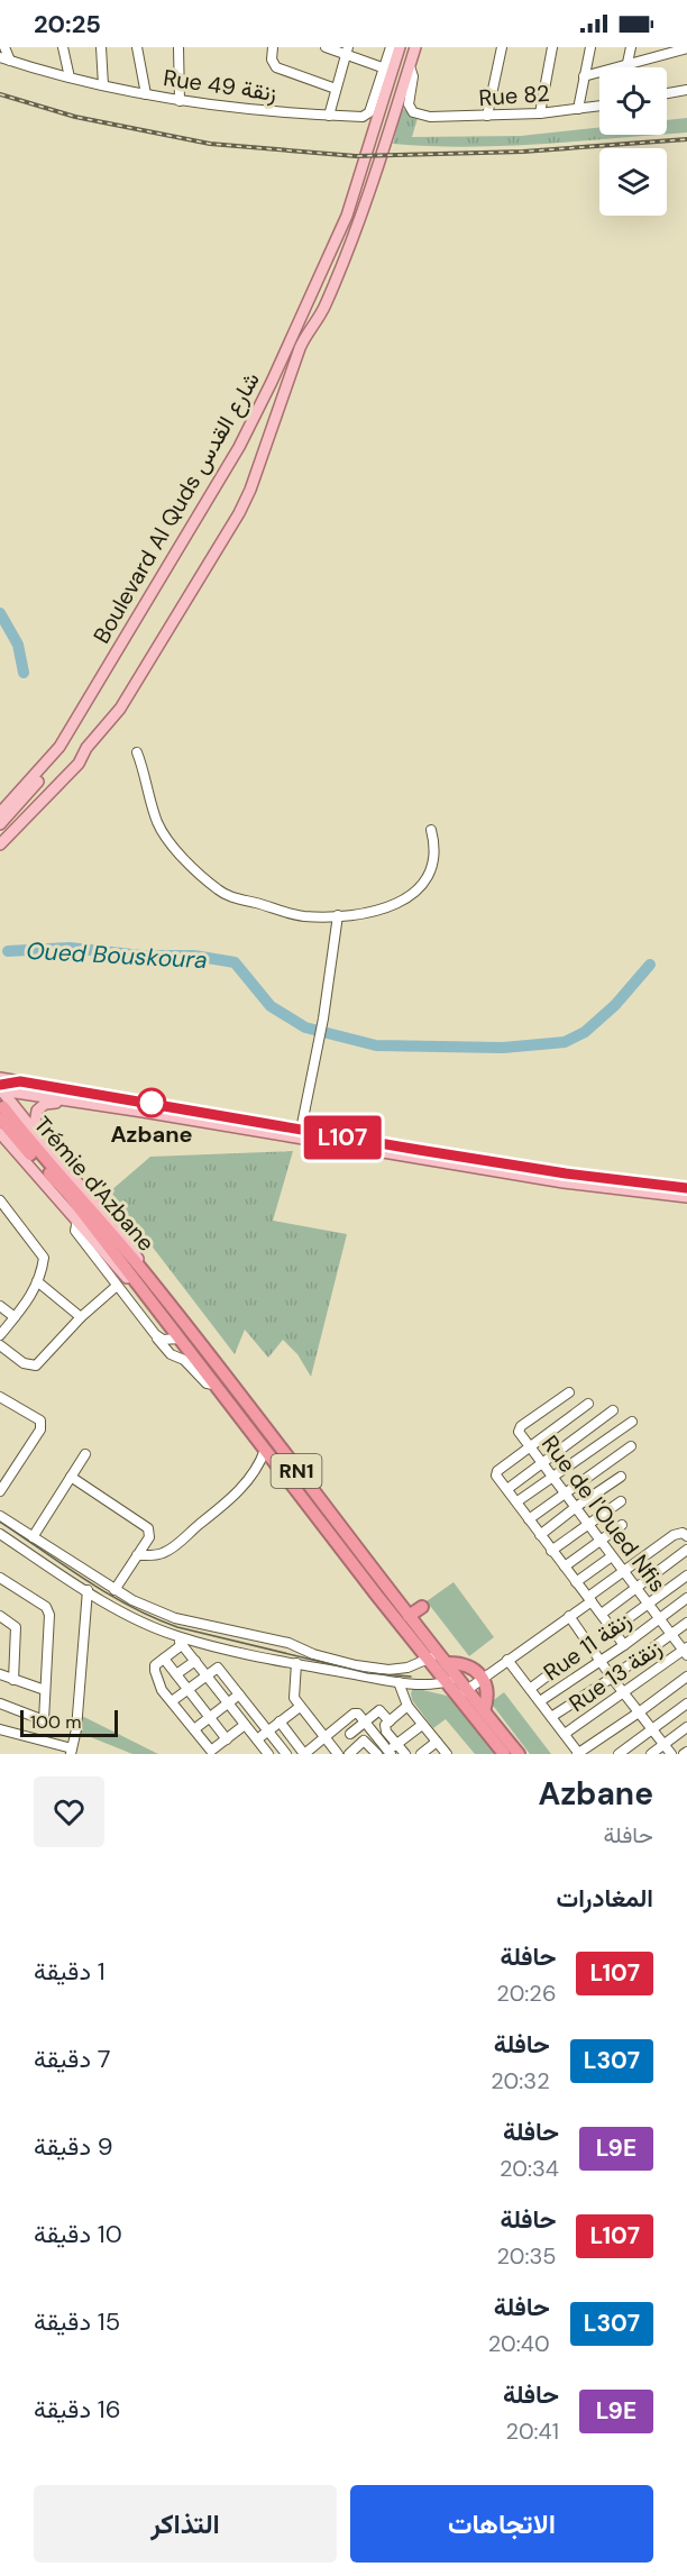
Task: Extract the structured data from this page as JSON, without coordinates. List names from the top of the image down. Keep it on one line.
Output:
{"streets":{"highway":["Trémie d'Azbane","RN1"],"main road":["Boulevard Al Quds شارع القدس"],"street":["Rue 49 زنقة","Rue 82","Rue de l'Oued Nfis","Rue 11 زنقة","Rue 13 زنقة"]},"crossings":[["Rue 82","Boulevard Al Quds شارع القدس"],["Trémie d'Azbane","RN1"],["Rue de l'Oued Nfis","Rue 11 زنقة"],["Rue de l'Oued Nfis","Rue 13 زنقة"]],"water":["Oued Bouskoura"],"places":["Azbane"],"lines":["bus line L107"],"scale_bar":"100 m","page":{"status":"20:25","on_map":"L107","scale":"100 m","heading":[["Azbane","حافلة"],"المغادرات"],"list":[{"mark":"L107","name":"حافلة","note":"20:26","value":"1 دقيقة"},{"mark":"L307","name":"حافلة","note":"20:32","value":"7 دقيقة"},{"mark":"L9E","name":"حافلة","note":"20:34","value":"9 دقيقة"},{"mark":"L107","name":"حافلة","note":"20:35","value":"10 دقيقة"},{"mark":"L307","name":"حافلة","note":"20:40","value":"15 دقيقة"},{"mark":"L9E","name":"حافلة","note":"20:41","value":"16 دقيقة"}],"buttons":["الاتجاهات","التذاكر"]}}
